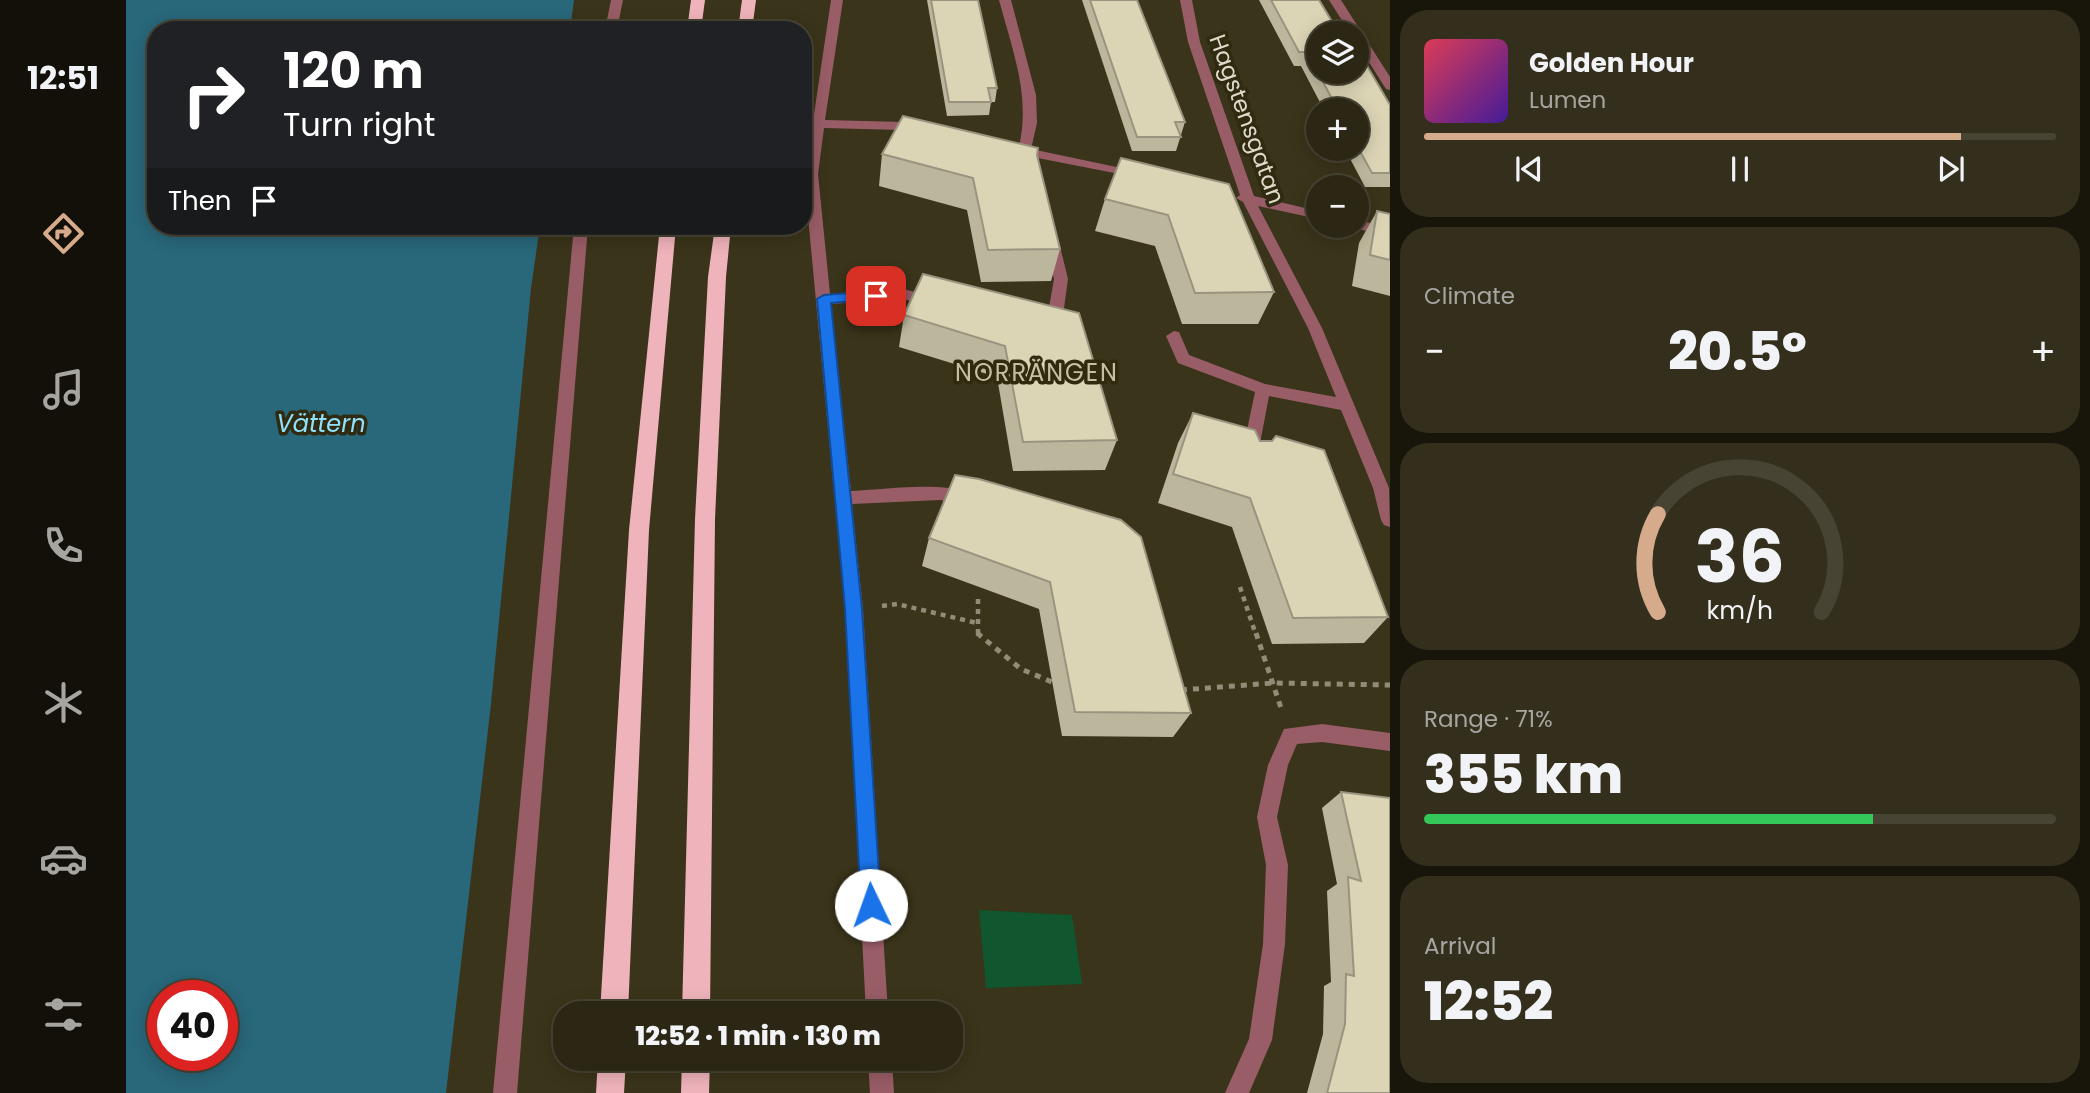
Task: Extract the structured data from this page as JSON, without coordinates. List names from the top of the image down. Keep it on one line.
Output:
{"streets":{"street":["Hagstensgatan"]},"districts":["NORRÄNGEN"],"water":["Vättern"],"page":{"tabs":"12:51","map_buttons":["+","−"],"turn":["120 m","Turn right"],"song":["Golden Hour","Lumen"],"then":"Then","tile":["Climate",["Range · 71%","355 km"],["Arrival","12:52"]],"heat":["−","20.5°","+"],"limit":"40","trip":"12:52 · 1 min · 130 m","gauge":["36","km/h"]}}
